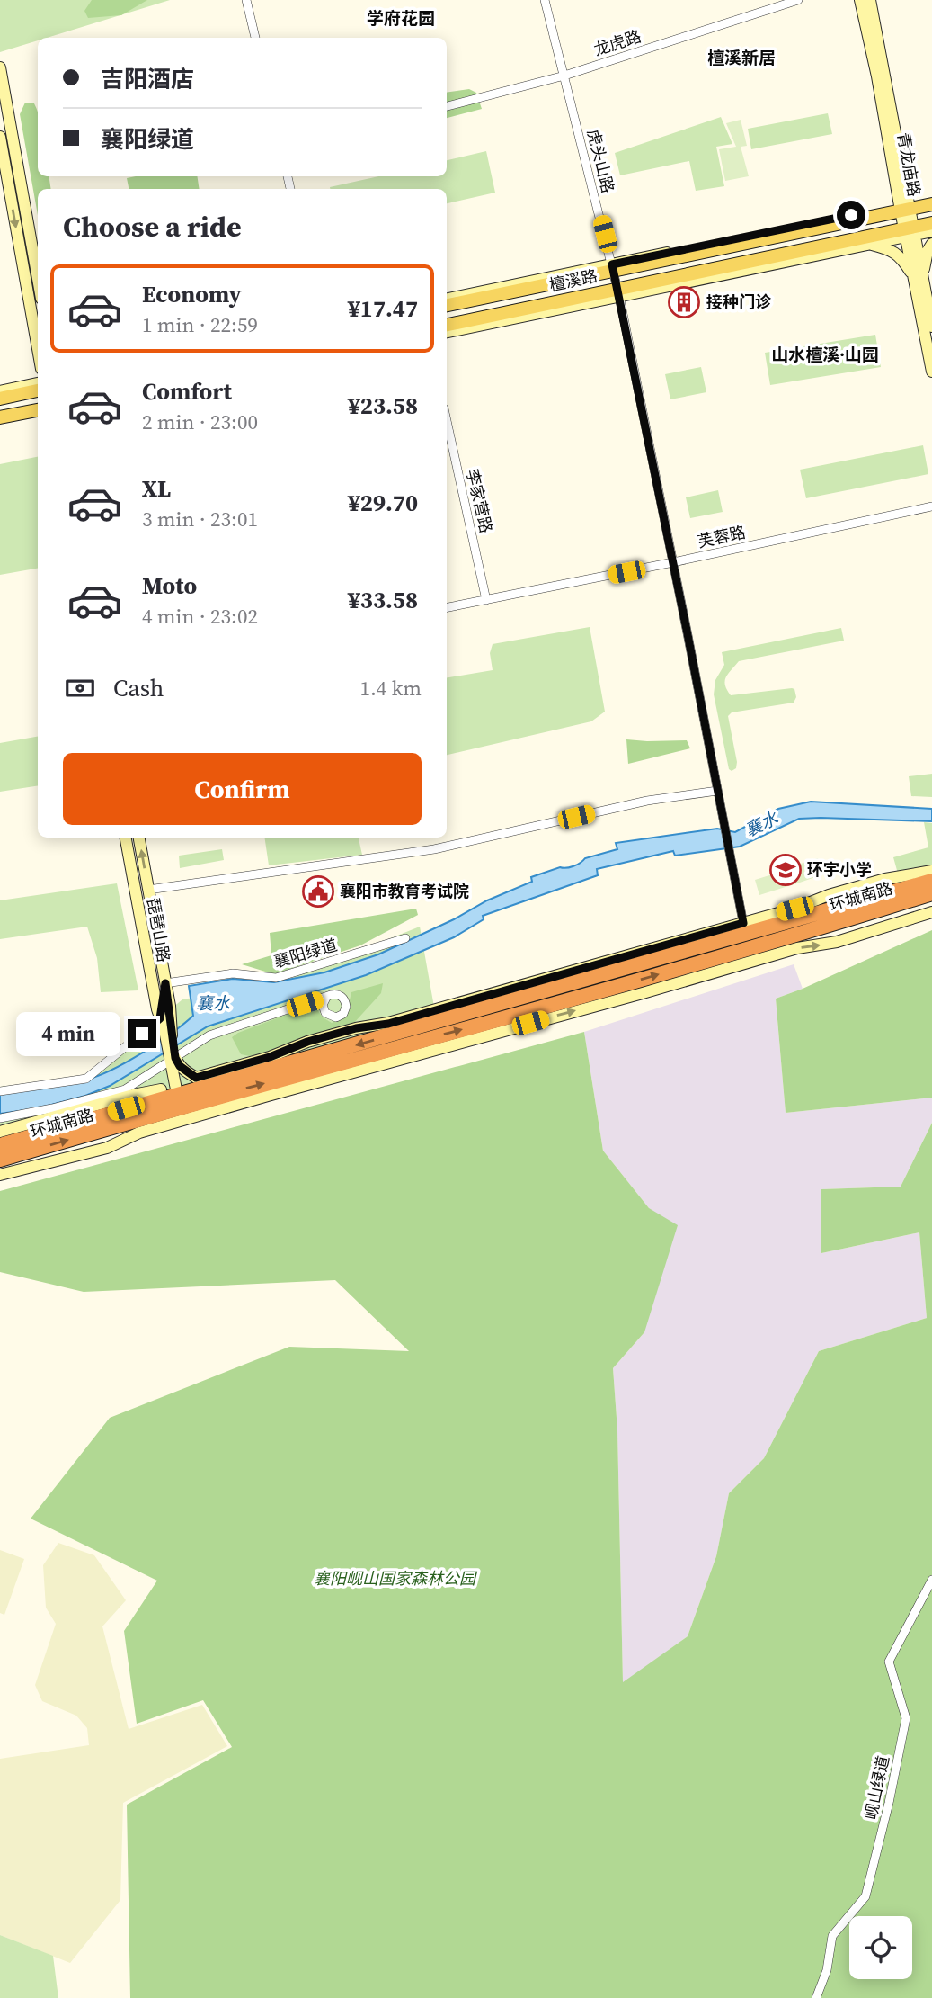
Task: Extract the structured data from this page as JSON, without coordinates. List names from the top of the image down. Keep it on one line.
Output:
{"streets":{"highway":["环城南路"],"main road":["檀溪路"],"street":["龙虎路","虎头山路","青龙庙路","李家营路","芙蓉路","琵琶山路","襄阳绿道","岘山绿道"]},"crossings":[["龙虎路","虎头山路"],["虎头山路","檀溪路"],["虎头山路","芙蓉路"],["虎头山路","环城南路"],["青龙庙路","檀溪路"],["李家营路","芙蓉路"],["琵琶山路","襄阳绿道"]],"districts":["学府花园","檀溪新居","山水檀溪·山园"],"water":["襄水"],"parks":["襄阳岘山国家森林公园"],"places":{"building":["接种门诊"],"school or university":["环宇小学"],"public building":["襄阳市教育考试院"]},"page":{"banner":["吉阳酒店","襄阳绿道"],"heading":"Choose a ride","list":[{"name":"Economy","note":"1 min · 22:59","value":"¥17.47"},{"name":"Comfort","note":"2 min · 23:00","value":"¥23.58"},{"name":"XL","note":"3 min · 23:01","value":"¥29.70"},{"name":"Moto","note":"4 min · 23:02","value":"¥33.58"}],"pay":["Cash","1.4 km"],"buttons":"Confirm","bubble":"4 min"}}
